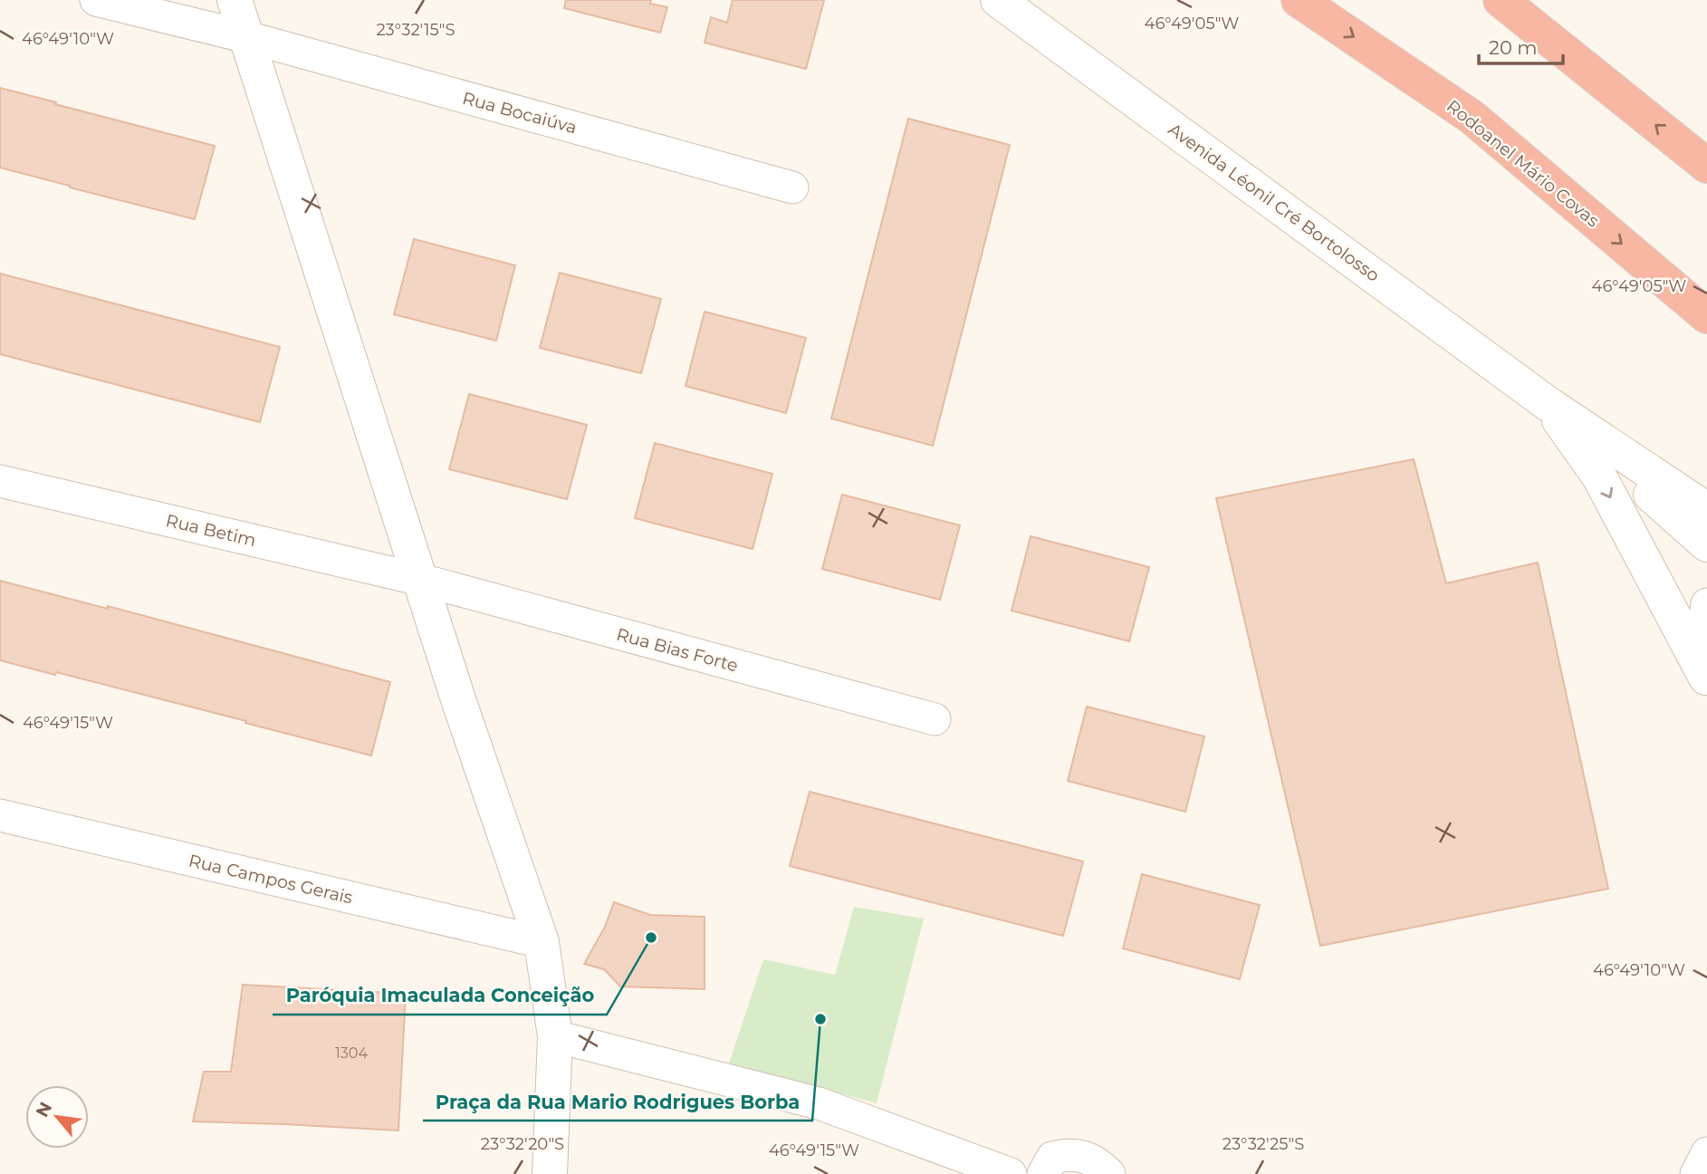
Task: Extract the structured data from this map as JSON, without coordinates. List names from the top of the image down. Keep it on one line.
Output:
{"streets":{"highway":["Rodoanel Mário Covas"],"main road":["Avenida Léonil Cré Bortolosso"],"street":["Rua Bocaiúva","Rua Betim","Rua Bias Forte","Rua Campos Gerais"]},"crossings":[["Rua Betim","Rua Bias Forte"]],"places":["Paróquia Imaculada Conceição","Praça da Rua Mario Rodrigues Borba"],"house_numbers":["1304"],"scale_bar":"20 m","north":"top left","coordinates":["46°49'05\"W","23°32'15\"S","46°49'10\"W","46°49'15\"W","23°32'20\"S","23°32'25\"S"]}
